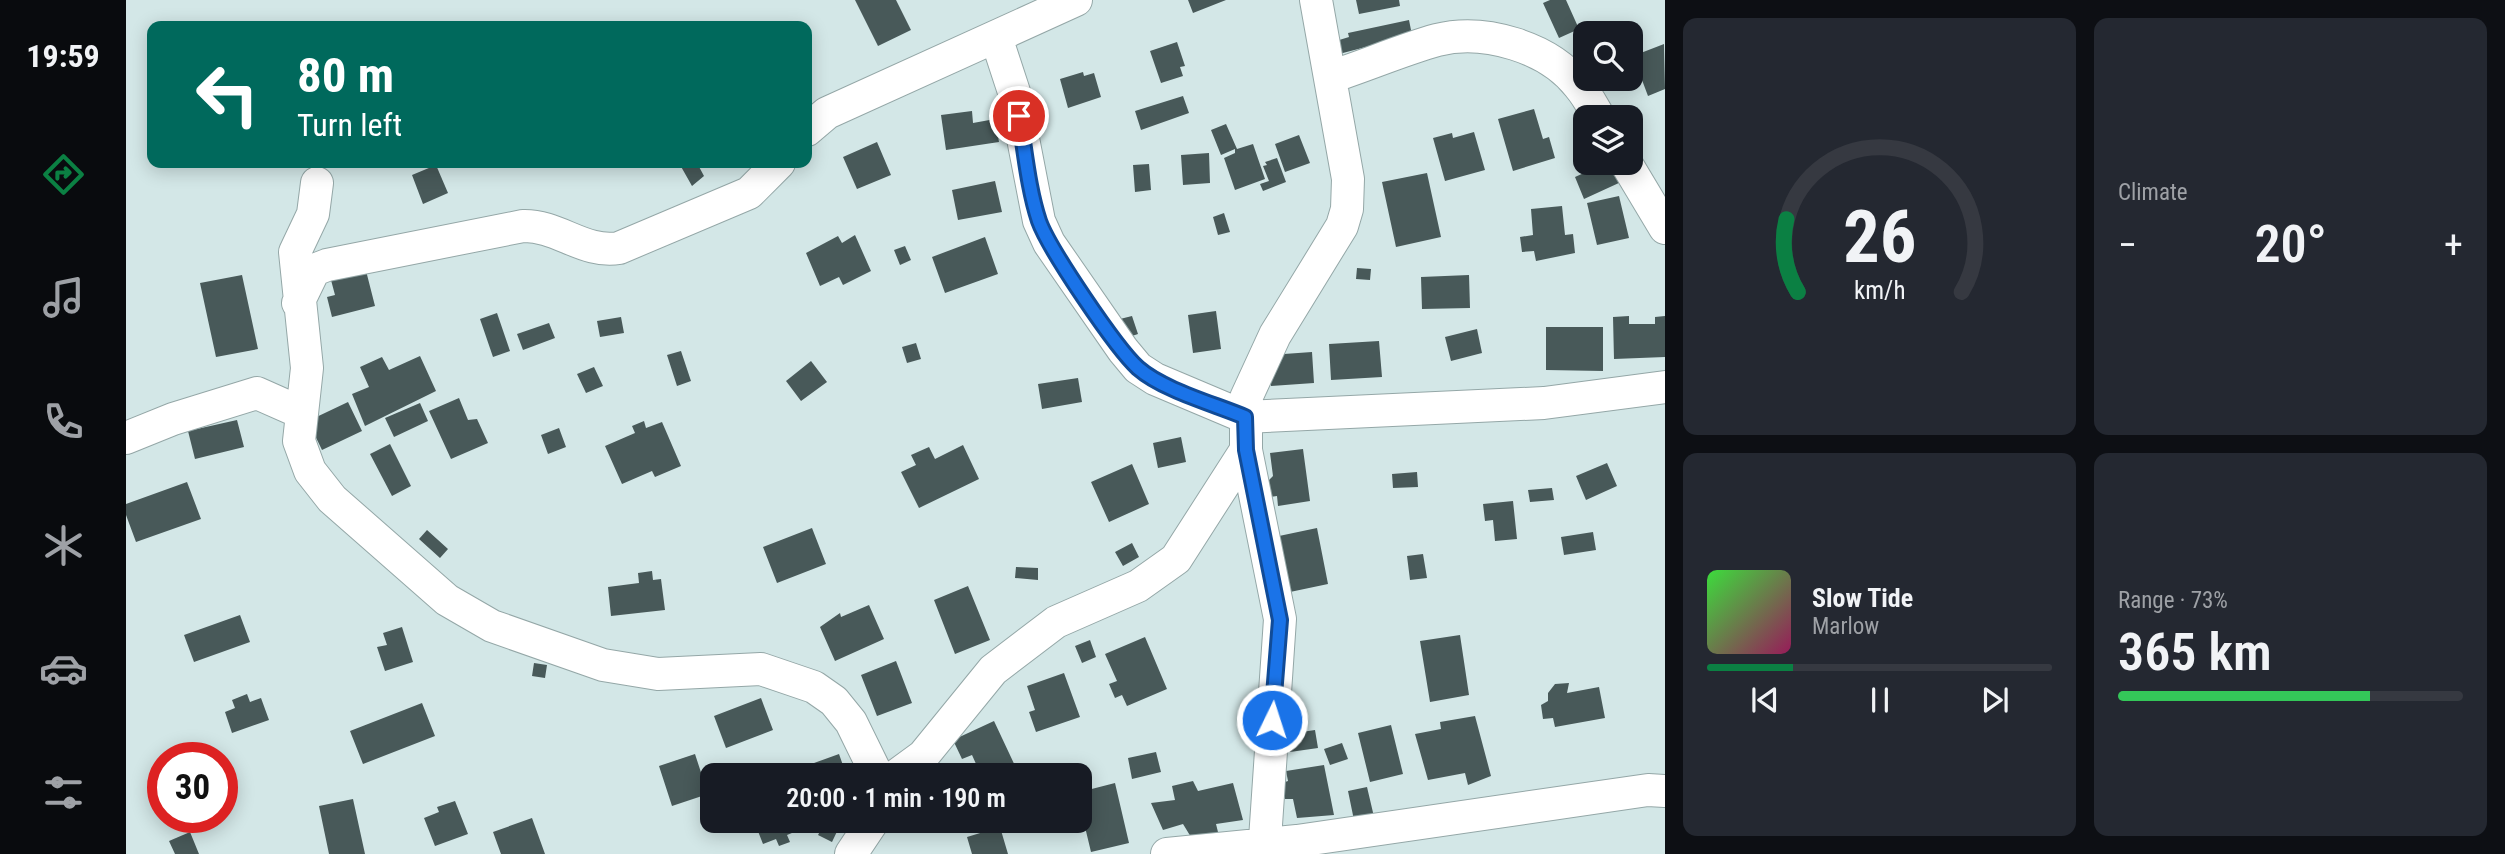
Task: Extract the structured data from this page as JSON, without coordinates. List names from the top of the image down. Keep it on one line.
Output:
{"page":{"tabs":"19:59","tile":["Climate",["Range · 73%","365 km"]],"turn":["80 m","Turn left"],"heat":["−","20°","+"],"song":["Slow Tide","Marlow"],"limit":"30","trip":"20:00 · 1 min · 190 m","gauge":["26","km/h"]}}
